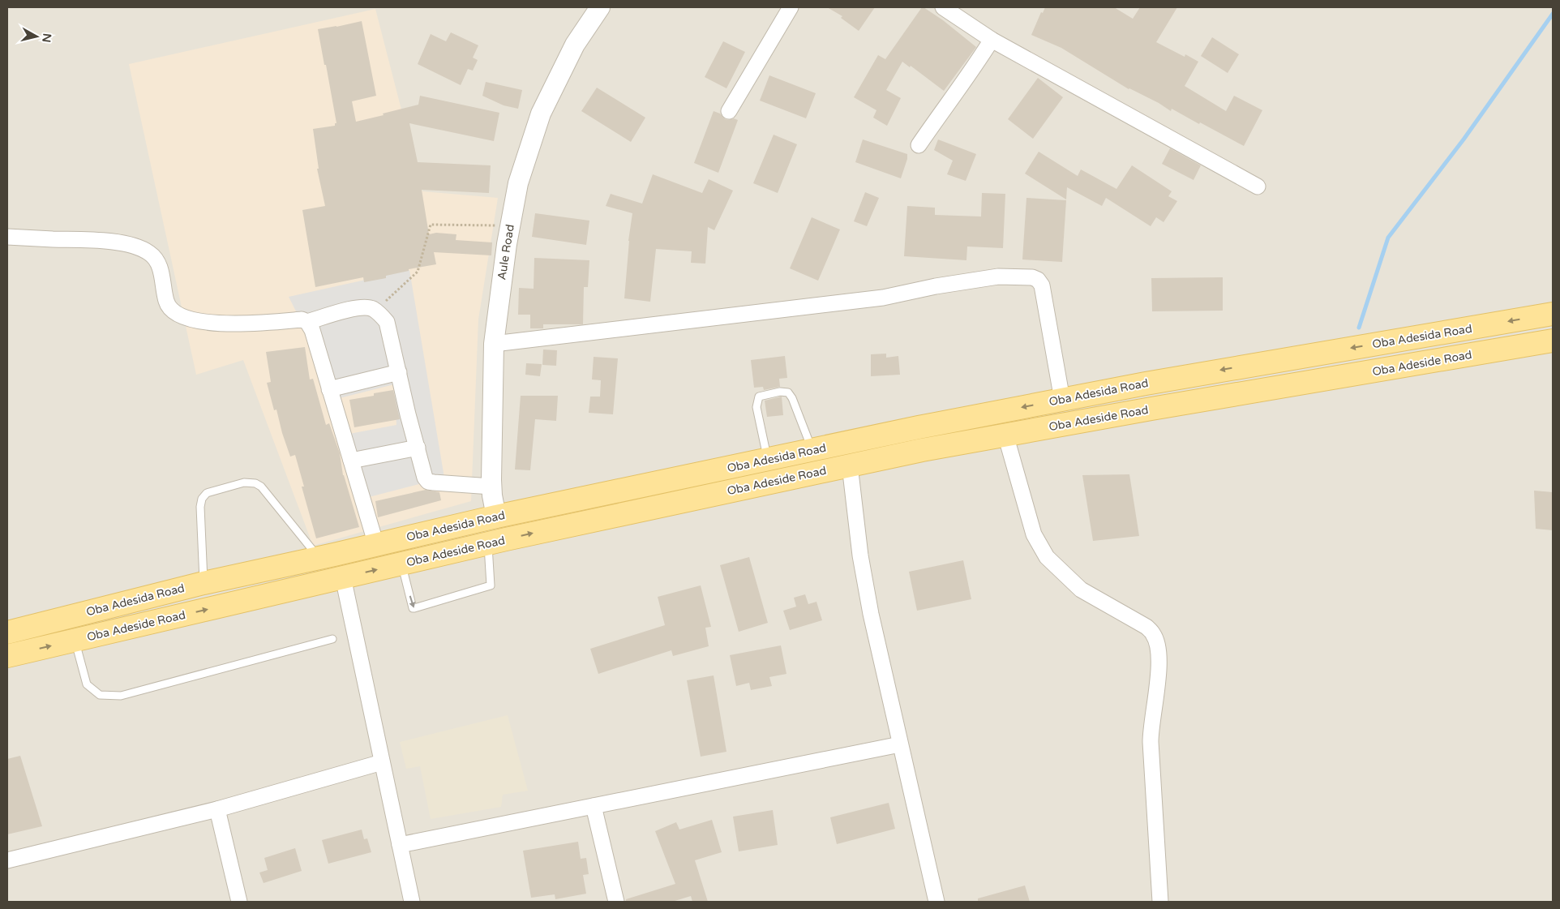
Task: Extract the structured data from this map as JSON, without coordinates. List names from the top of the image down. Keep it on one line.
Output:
{"streets":{"main road":["Oba Adesida Road","Oba Adeside Road"],"street":["Aule Road"]},"crossings":[["Aule Road","Oba Adesida Road"]],"one_way":["Oba Adesida Road","Oba Adeside Road"],"north":"right"}
